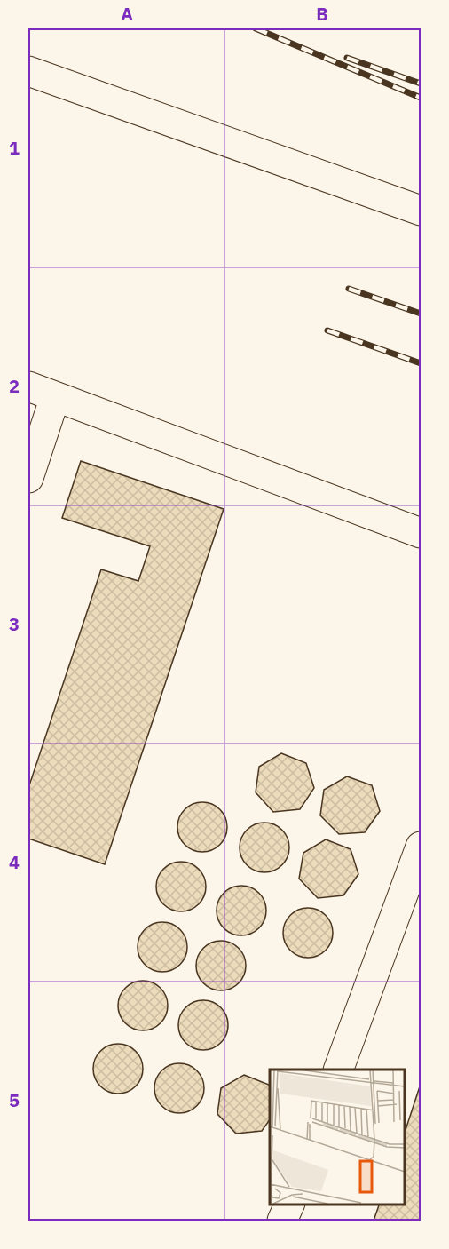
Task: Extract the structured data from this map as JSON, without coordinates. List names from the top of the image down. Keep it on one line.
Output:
{"grid":{"columns":["A","B"],"rows":["1","2","3","4","5"]}}
